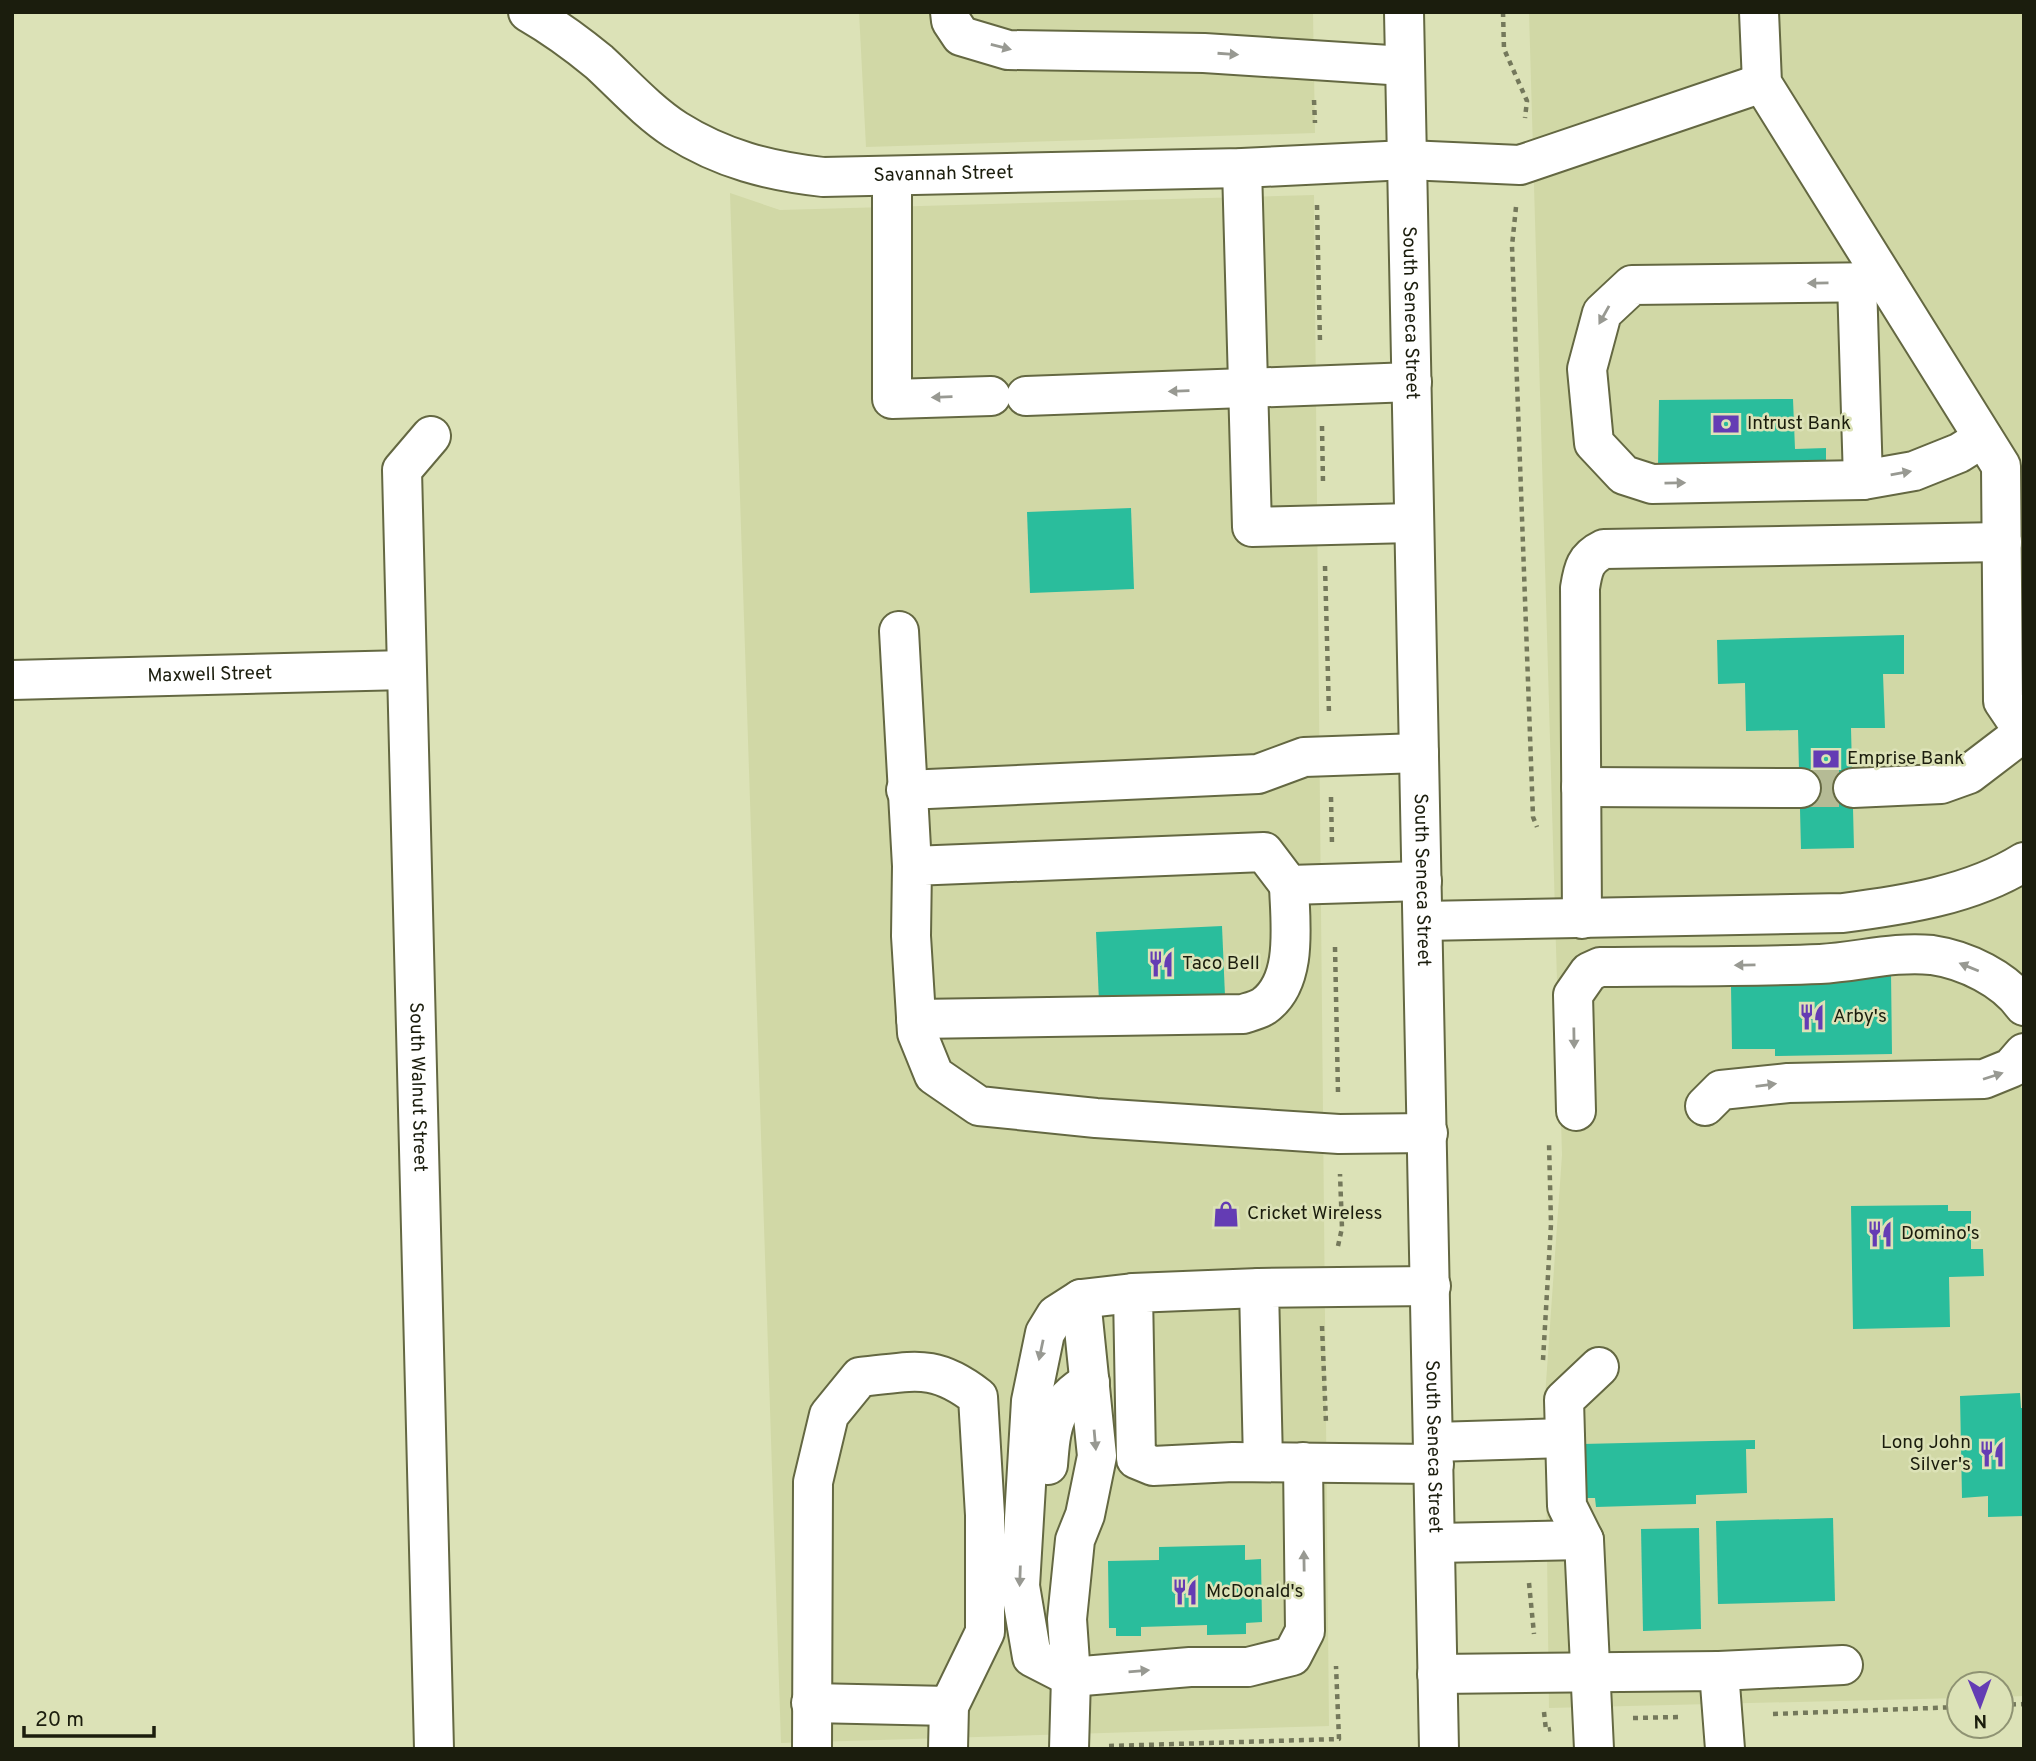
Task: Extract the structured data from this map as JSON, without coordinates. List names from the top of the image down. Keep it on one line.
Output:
{"streets":{"street":["Savannah Street","South Seneca Street","Maxwell Street","South Walnut Street"]},"crossings":[["Savannah Street","South Seneca Street"],["Maxwell Street","South Walnut Street"]],"places":{"bank":["Intrust Bank","Emprise Bank"],"restaurant":["Taco Bell","Arby's","Domino's","Long John Silver's","McDonald's"],"shop":["Cricket Wireless"]},"scale_bar":"20 m","north":"bottom"}
